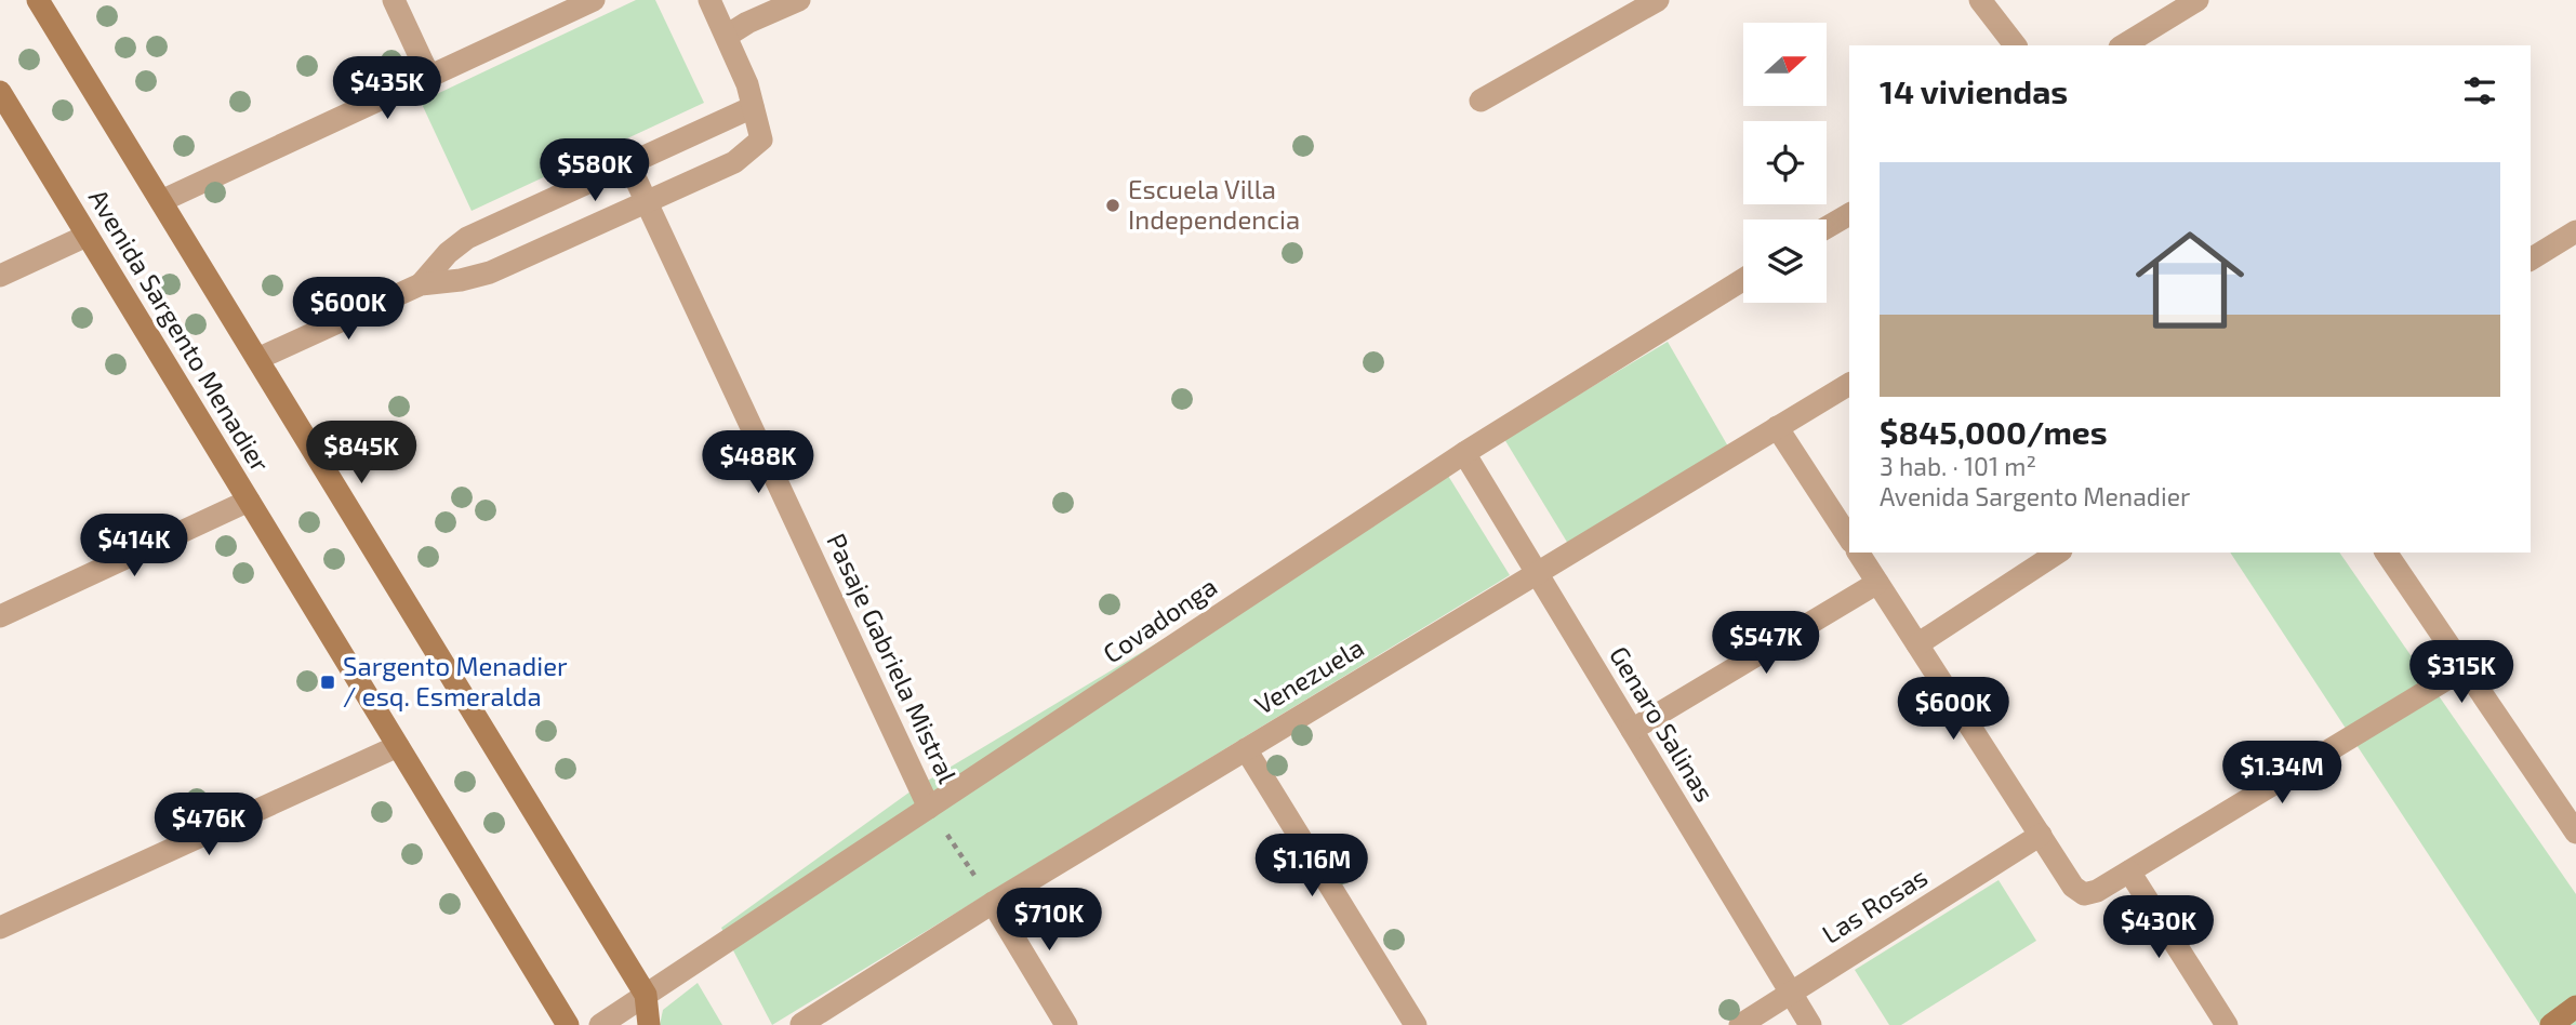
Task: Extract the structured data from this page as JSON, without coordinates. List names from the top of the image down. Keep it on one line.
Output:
{"streets":{"main road":["Avenida Sargento Menadier"],"street":["Covadonga","Pasaje Gabriela Mistral","Venezuela","Genaro Salinas","Las Rosas"]},"crossings":[["Avenida Sargento Menadier","Covadonga"],["Covadonga","Pasaje Gabriela Mistral"],["Covadonga","Genaro Salinas"],["Venezuela","Genaro Salinas"],["Genaro Salinas","Las Rosas"]],"places":{"other":["Escuela Villa Independencia"],"transit":["Sargento Menadier / esq. Esmeralda"]},"north":"right","page":{"heading":"14 viviendas","price":["$435K","$580K","$600K","$845K","$488K","$414K","$547K","$315K","$600K","$1.34M","$476K","$1.16M","$710K","$430K"],"list":[{"name":"$845,000/mes","note":"3 hab. · 101 m² · Avenida Sargento Menadier"}]}}
